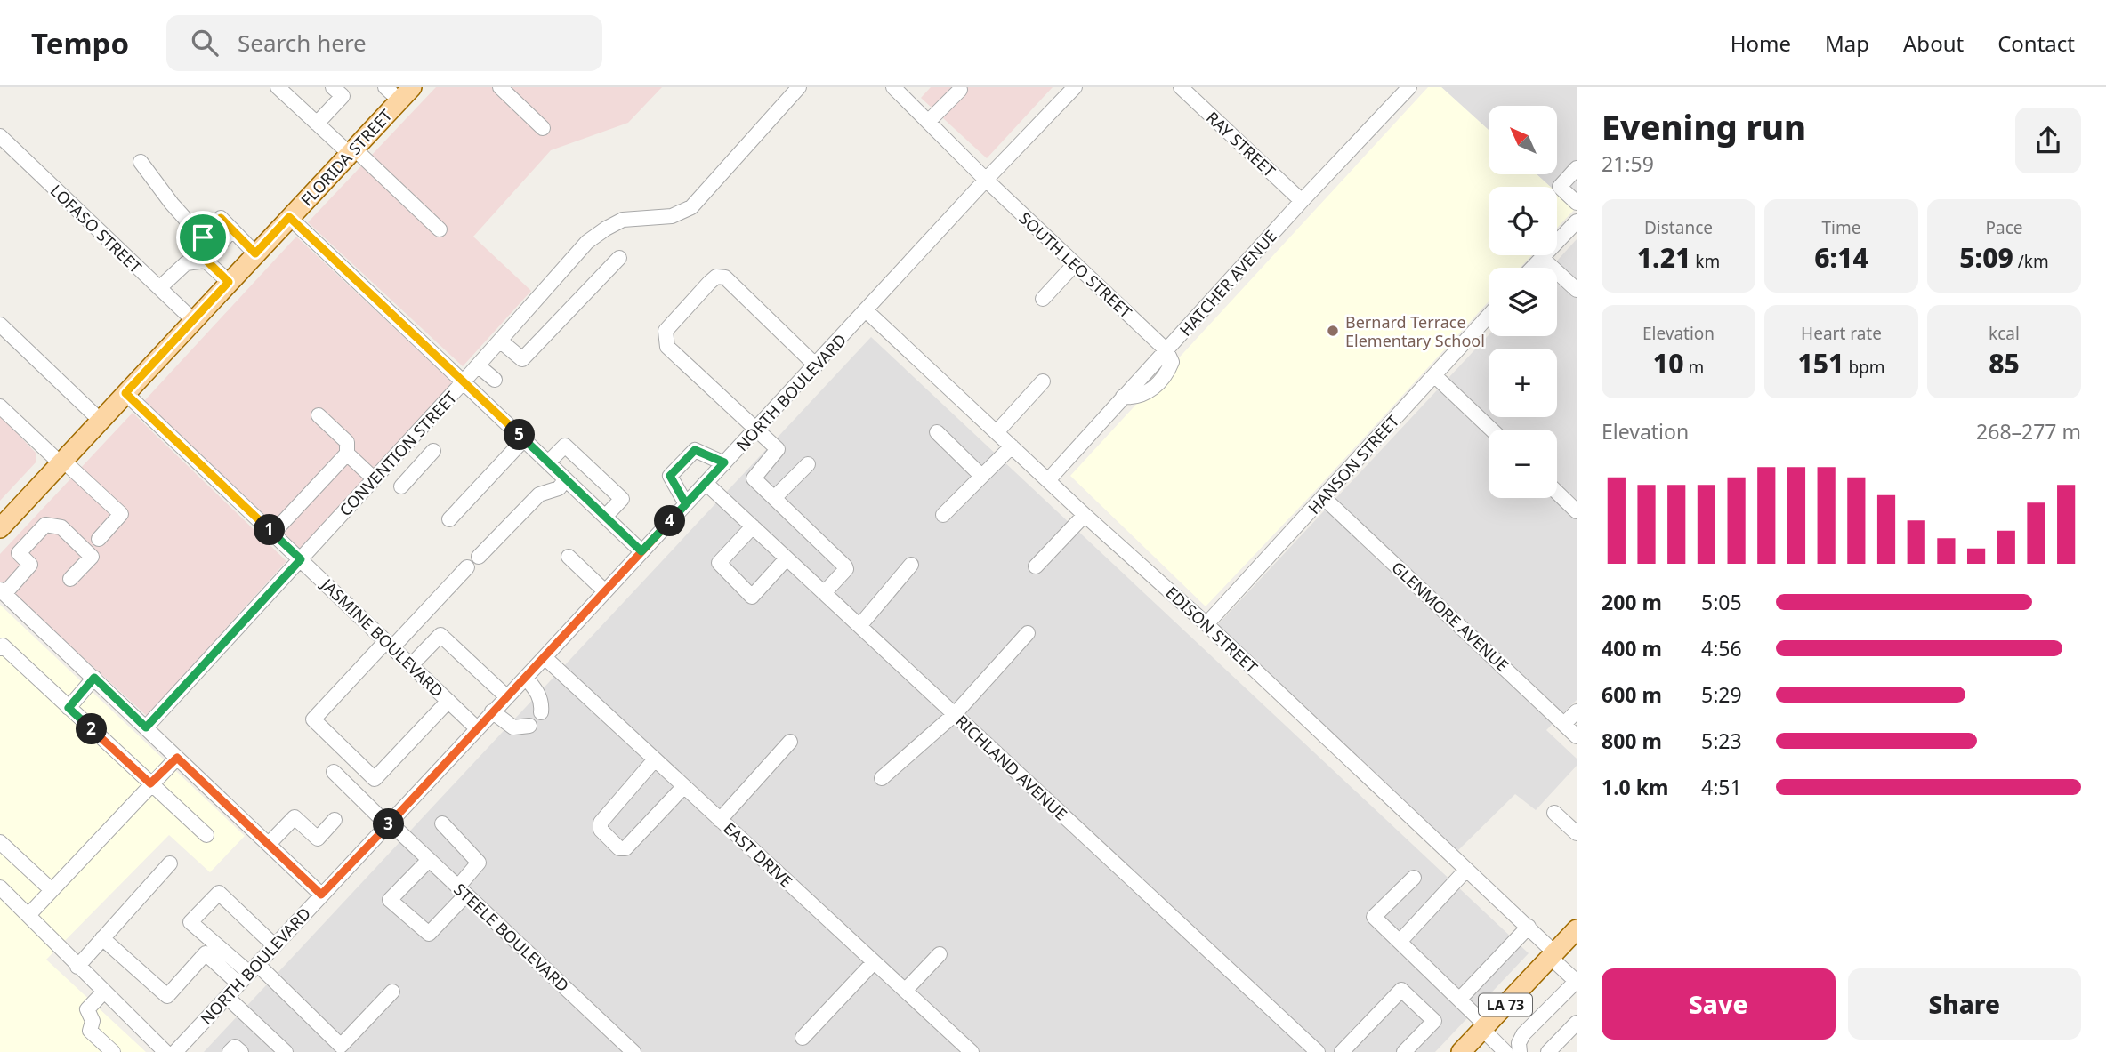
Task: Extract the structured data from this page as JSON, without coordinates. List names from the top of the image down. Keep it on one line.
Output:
{"streets":{"main road":["FLORIDA STREET","LA 73"],"street":["RAY STREET","LOFASO STREET","SOUTH LEO STREET","HATCHER AVENUE","NORTH BOULEVARD","CONVENTION STREET","HANSON STREET","GLENMORE AVENUE","EDISON STREET","JASMINE BOULEVARD","RICHLAND AVENUE","EAST DRIVE","STEELE BOULEVARD"]},"crossings":[["RAY STREET","HATCHER AVENUE"],["FLORIDA STREET","LOFASO STREET"],["FLORIDA STREET","JASMINE BOULEVARD"],["SOUTH LEO STREET","HATCHER AVENUE"],["SOUTH LEO STREET","NORTH BOULEVARD"],["HATCHER AVENUE","EDISON STREET"],["NORTH BOULEVARD","EDISON STREET"],["NORTH BOULEVARD","JASMINE BOULEVARD"],["NORTH BOULEVARD","RICHLAND AVENUE"],["NORTH BOULEVARD","EAST DRIVE"],["NORTH BOULEVARD","STEELE BOULEVARD"],["CONVENTION STREET","JASMINE BOULEVARD"],["HANSON STREET","GLENMORE AVENUE"],["HANSON STREET","EDISON STREET"],["EDISON STREET","LA 73"]],"places":["Bernard Terrace Elementary School"],"north":"top left","page":{"header":"Tempo","search":"Search here","nav":["Home","Map","About","Contact"],"heading":["Evening run","21:59"],"map_buttons":["+","−"],"stats":[["Distance","1.21 km"],["Time","6:14"],["Pace","5:09 /km"],["Elevation","10 m"],["Heart rate","151 bpm"],["kcal","85"]],"chart":["Elevation","268–277 m"],"pins":["5","4","1","2","3"],"list":[{"name":"200 m","note":"5:05"},{"name":"400 m","note":"4:56"},{"name":"600 m","note":"5:29"},{"name":"800 m","note":"5:23"},{"name":"1.0 km","note":"4:51"}],"buttons":["Save","Share"]}}
